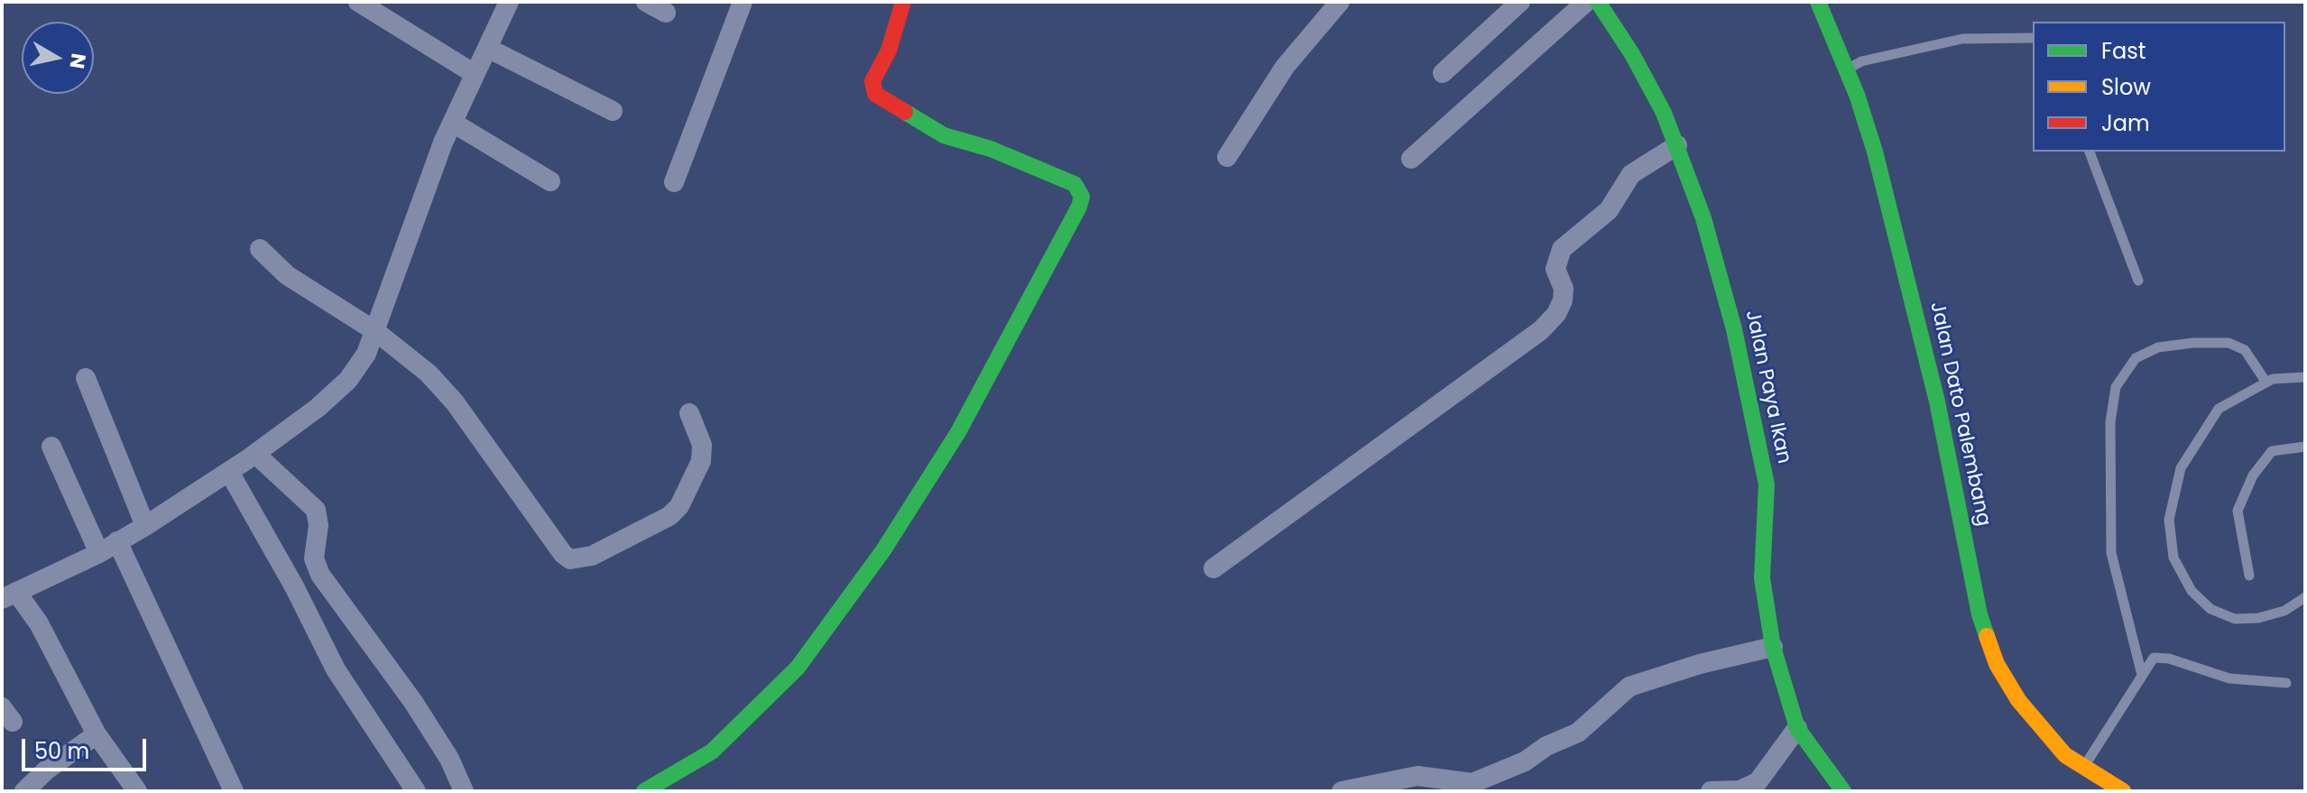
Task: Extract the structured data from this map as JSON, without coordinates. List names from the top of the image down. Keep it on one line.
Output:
{"streets":{"street":["Jalan Paya Ikan","Jalan Dato Palembang"]},"legend":["Fast","Slow","Jam"],"scale_bar":"50 m","north":"right"}
